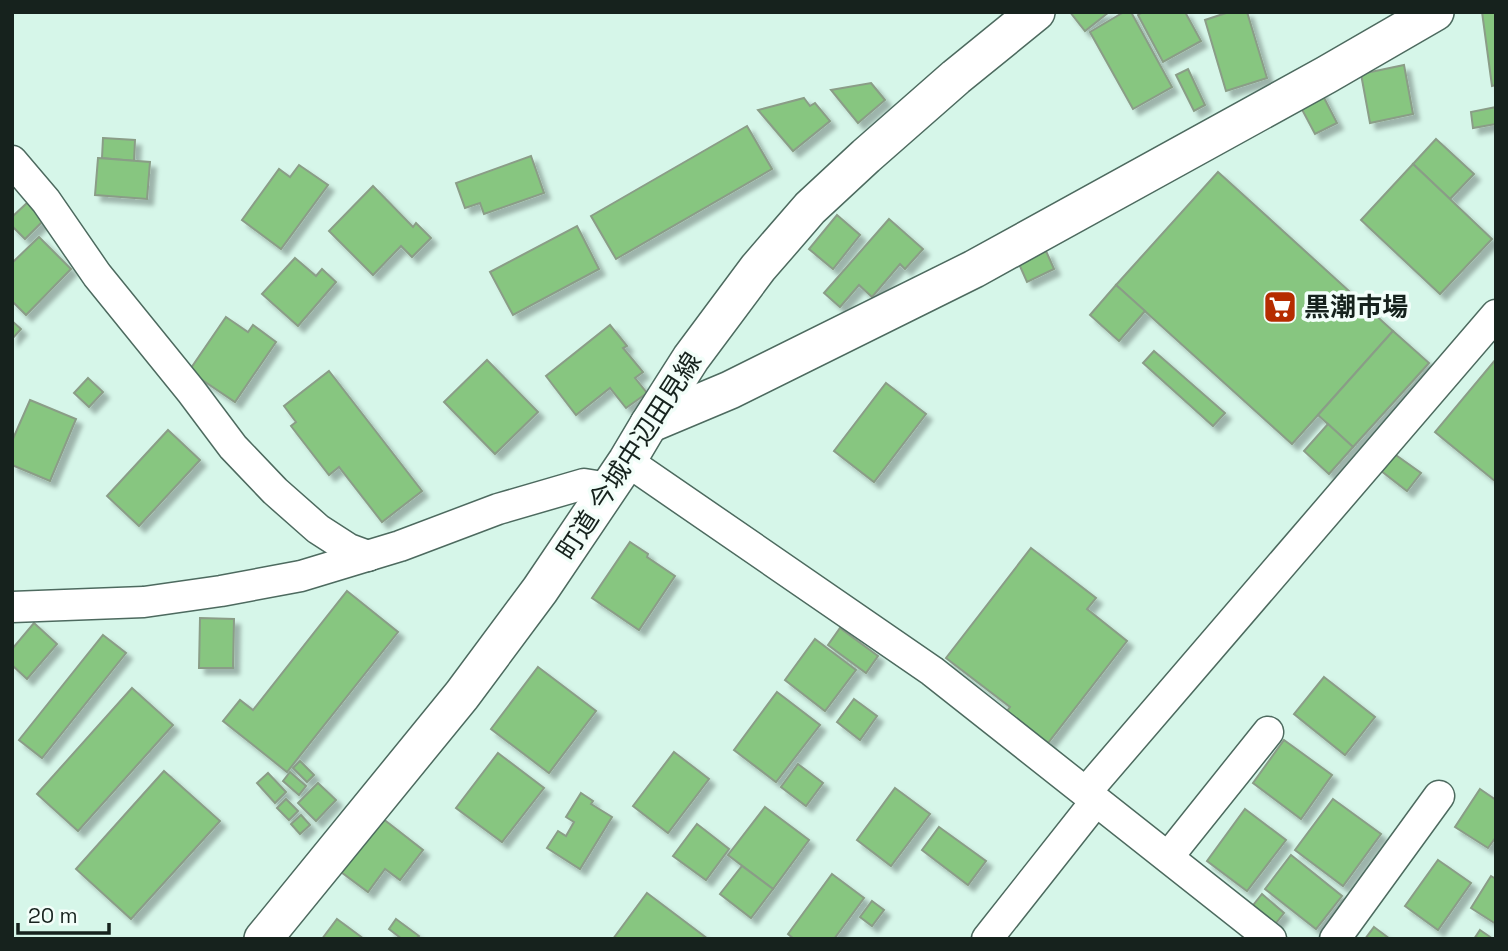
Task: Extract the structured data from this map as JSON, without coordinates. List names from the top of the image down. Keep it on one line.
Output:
{"streets":{"street":["町道 今城中辺田見線"]},"places":{"supermarket":["黒潮市場"]},"scale_bar":"20 m"}
